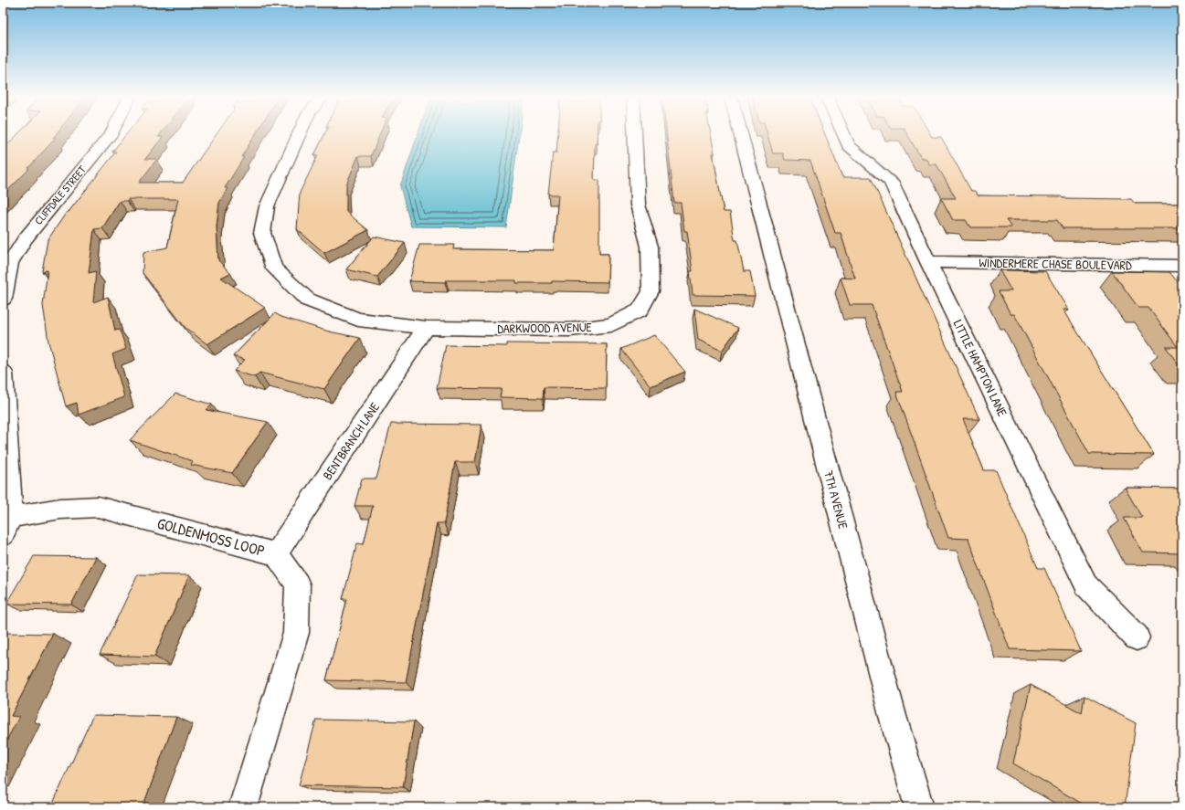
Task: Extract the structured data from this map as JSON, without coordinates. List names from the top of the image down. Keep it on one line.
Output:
{"streets":{"street":["CLIFFDALE STREET","WINDERMERE CHASE BOULEVARD","DARKWOOD AVENUE","LITTLE HAMPTON LANE","BENTBRANCH LANE","7TH AVENUE","GOLDENMOSS LOOP"]},"crossings":[["WINDERMERE CHASE BOULEVARD","LITTLE HAMPTON LANE"],["DARKWOOD AVENUE","BENTBRANCH LANE"],["BENTBRANCH LANE","GOLDENMOSS LOOP"]]}
